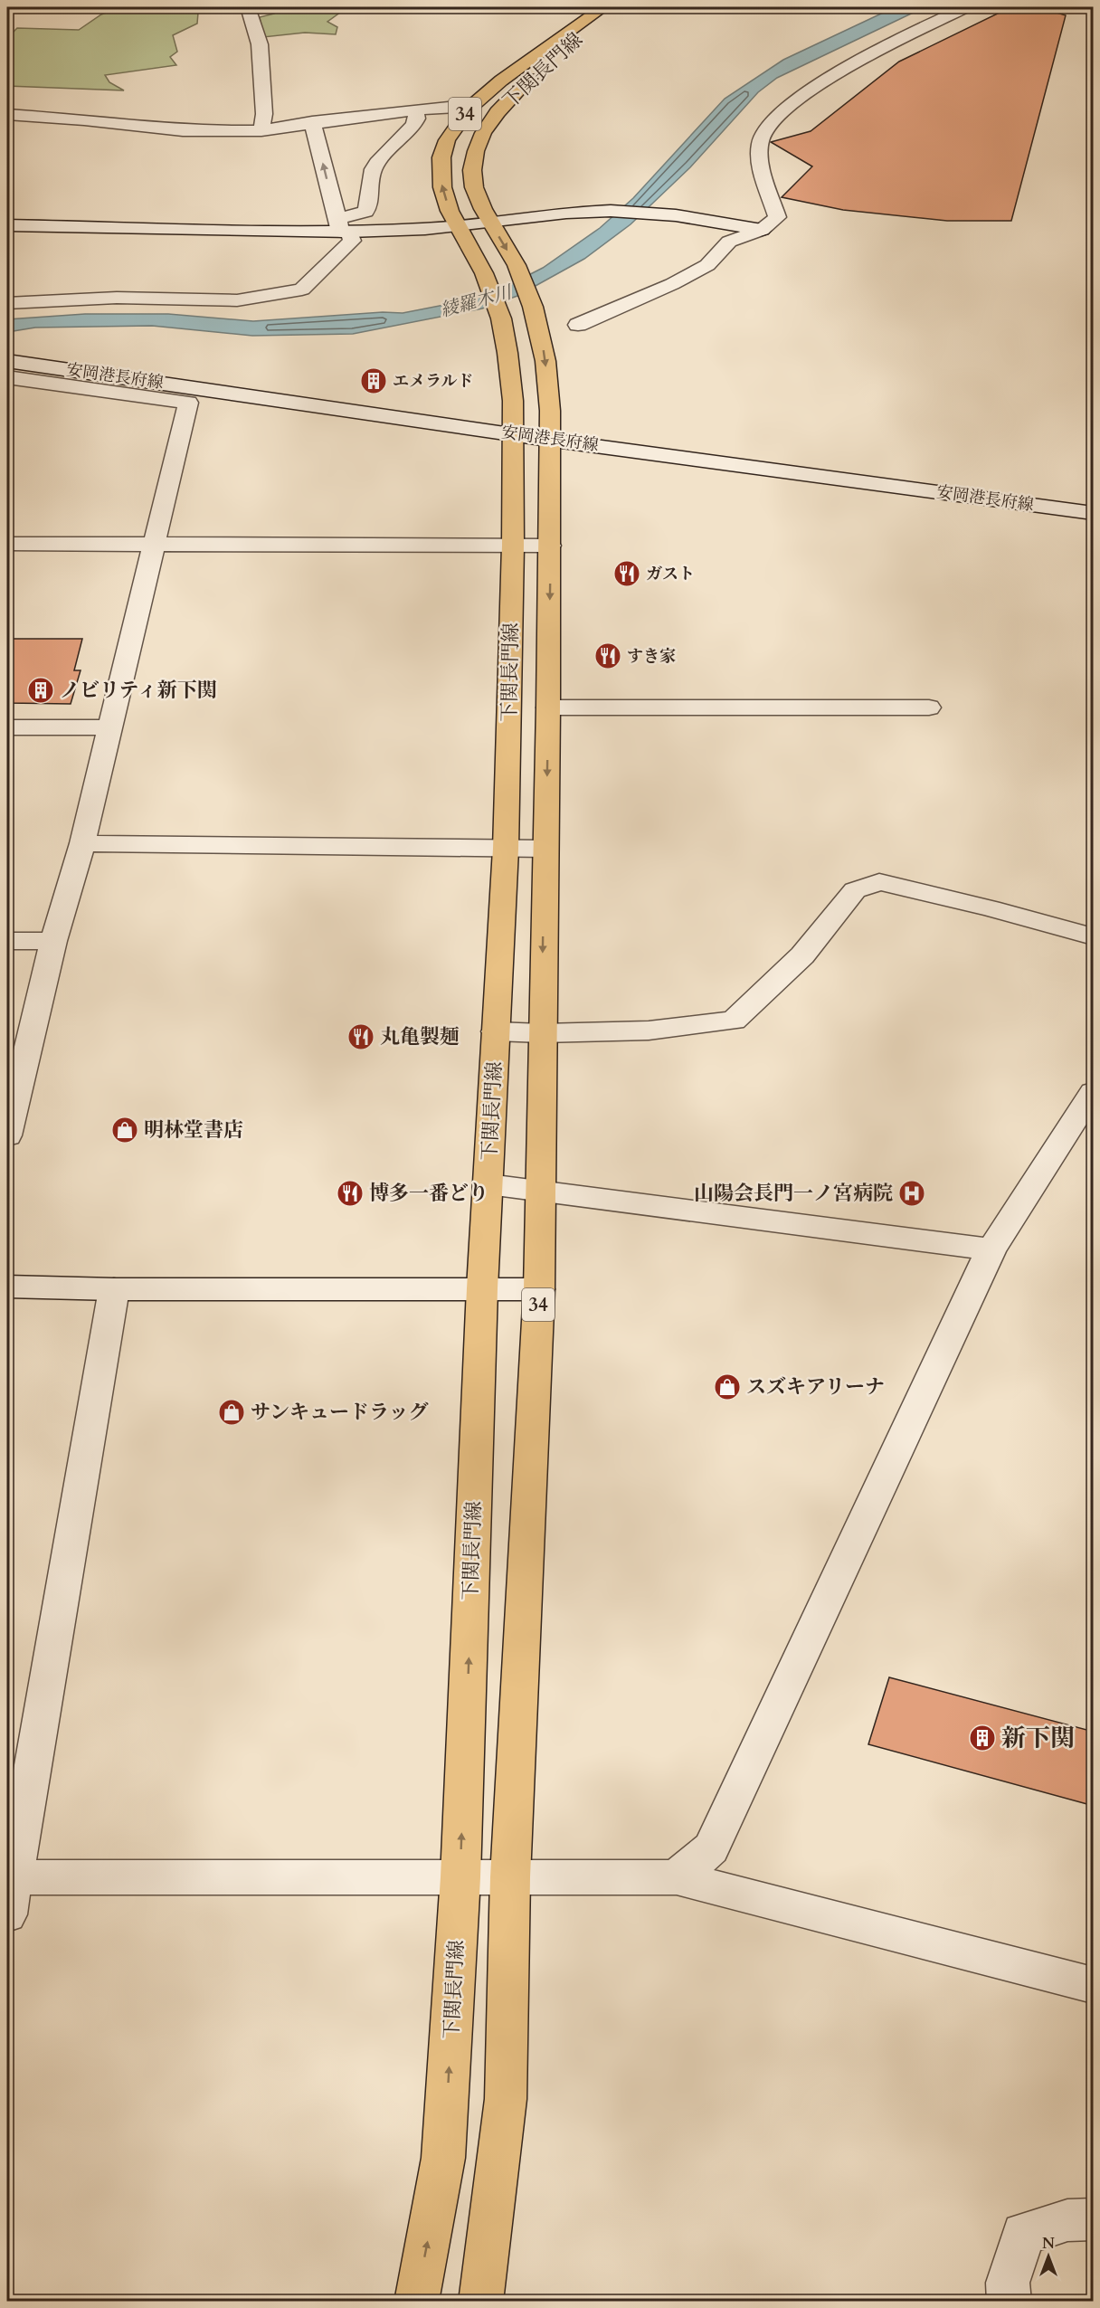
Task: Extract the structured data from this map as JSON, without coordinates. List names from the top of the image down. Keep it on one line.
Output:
{"streets":{"main road":["下関長門線","34"],"street":["安岡港長府線"]},"crossings":[["下関長門線","安岡港長府線"]],"water":["綾羅木川"],"places":{"building":["エメラルド","ノビリティ新下関","新下関"],"restaurant":["ガスト","すき家","丸亀製麺","博多一番どり"],"shop":["明林堂書店","スズキアリーナ","サンキュードラッグ"],"hospital":["山陽会長門一ノ宮病院"]},"north":"top"}
